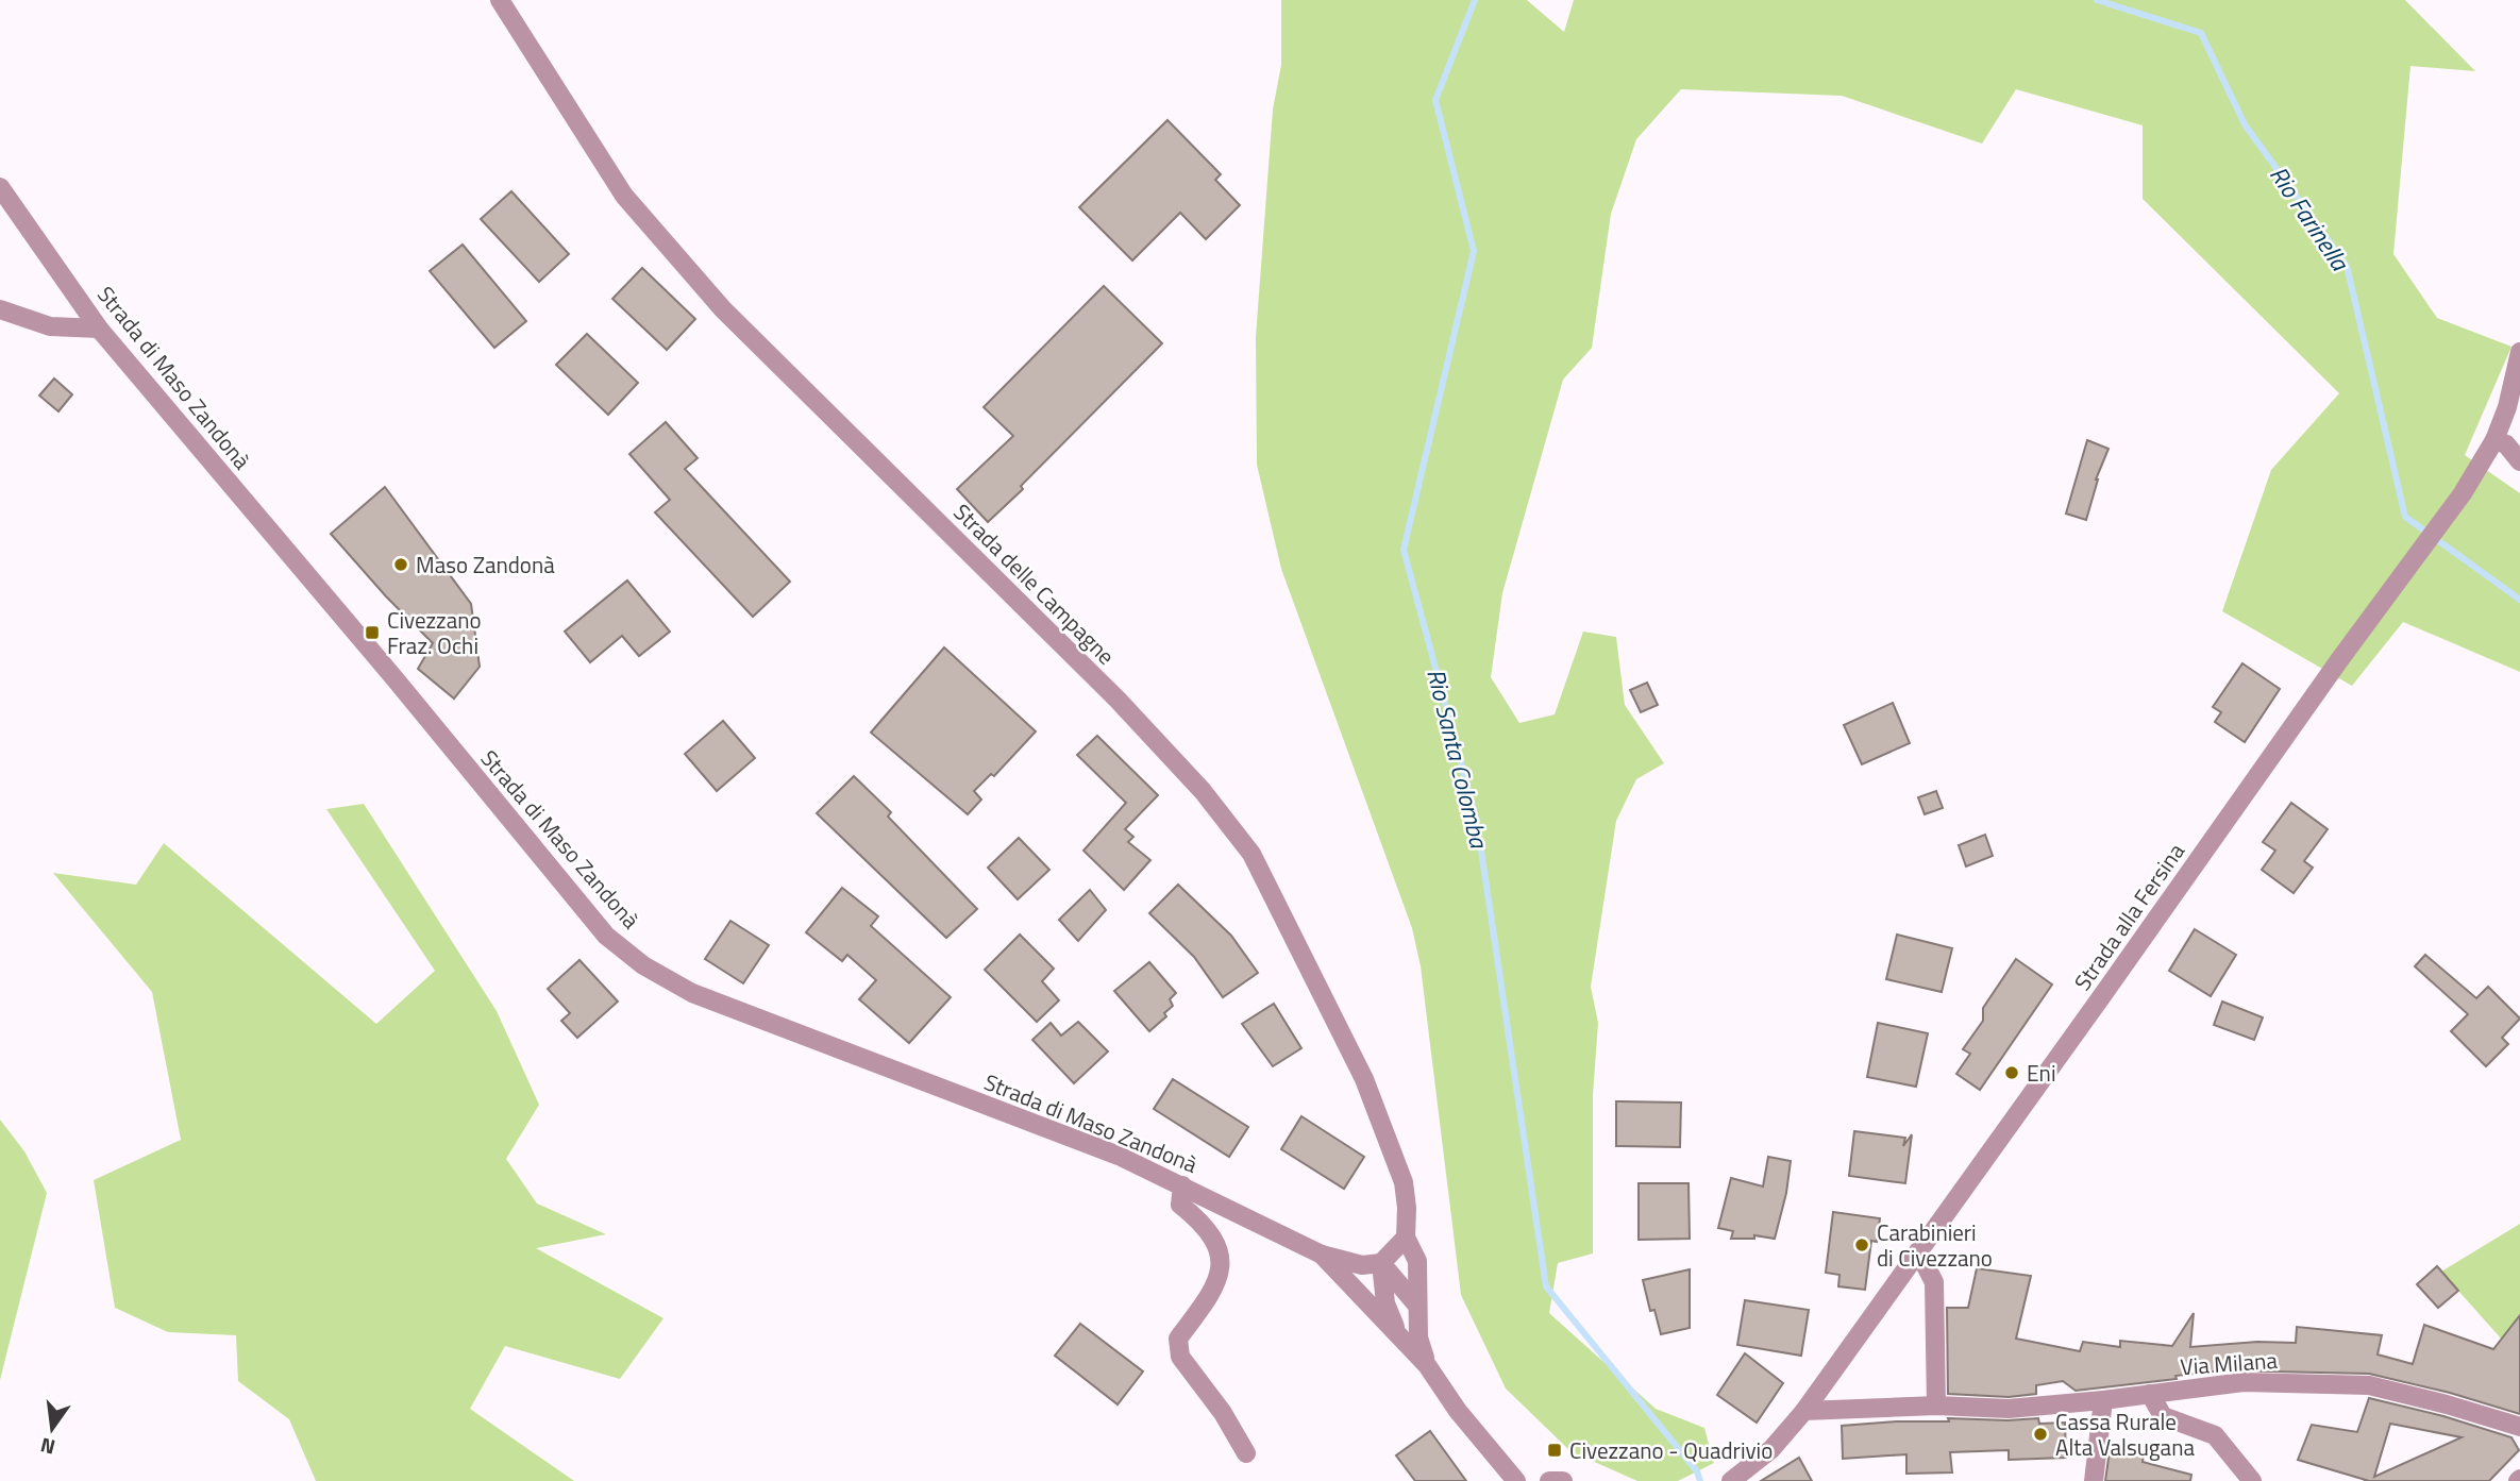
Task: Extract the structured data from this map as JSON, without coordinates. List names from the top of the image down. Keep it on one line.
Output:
{"streets":{"street":["Strada di Maso Zandonà","Strada delle Campagne","Strada alla Fersina","Via Milana"]},"crossings":[["Strada alla Fersina","Via Milana"]],"water":["Rio Farinella","Rio Santa Colomba"],"places":{"other":["Maso Zandonà","Eni","Carabinieri di Civezzano","Cassa Rurale Alta Valsugana"],"transit":["Civezzano Fraz. Ochi","Civezzano - Quadrivio"]},"north":"bottom"}
